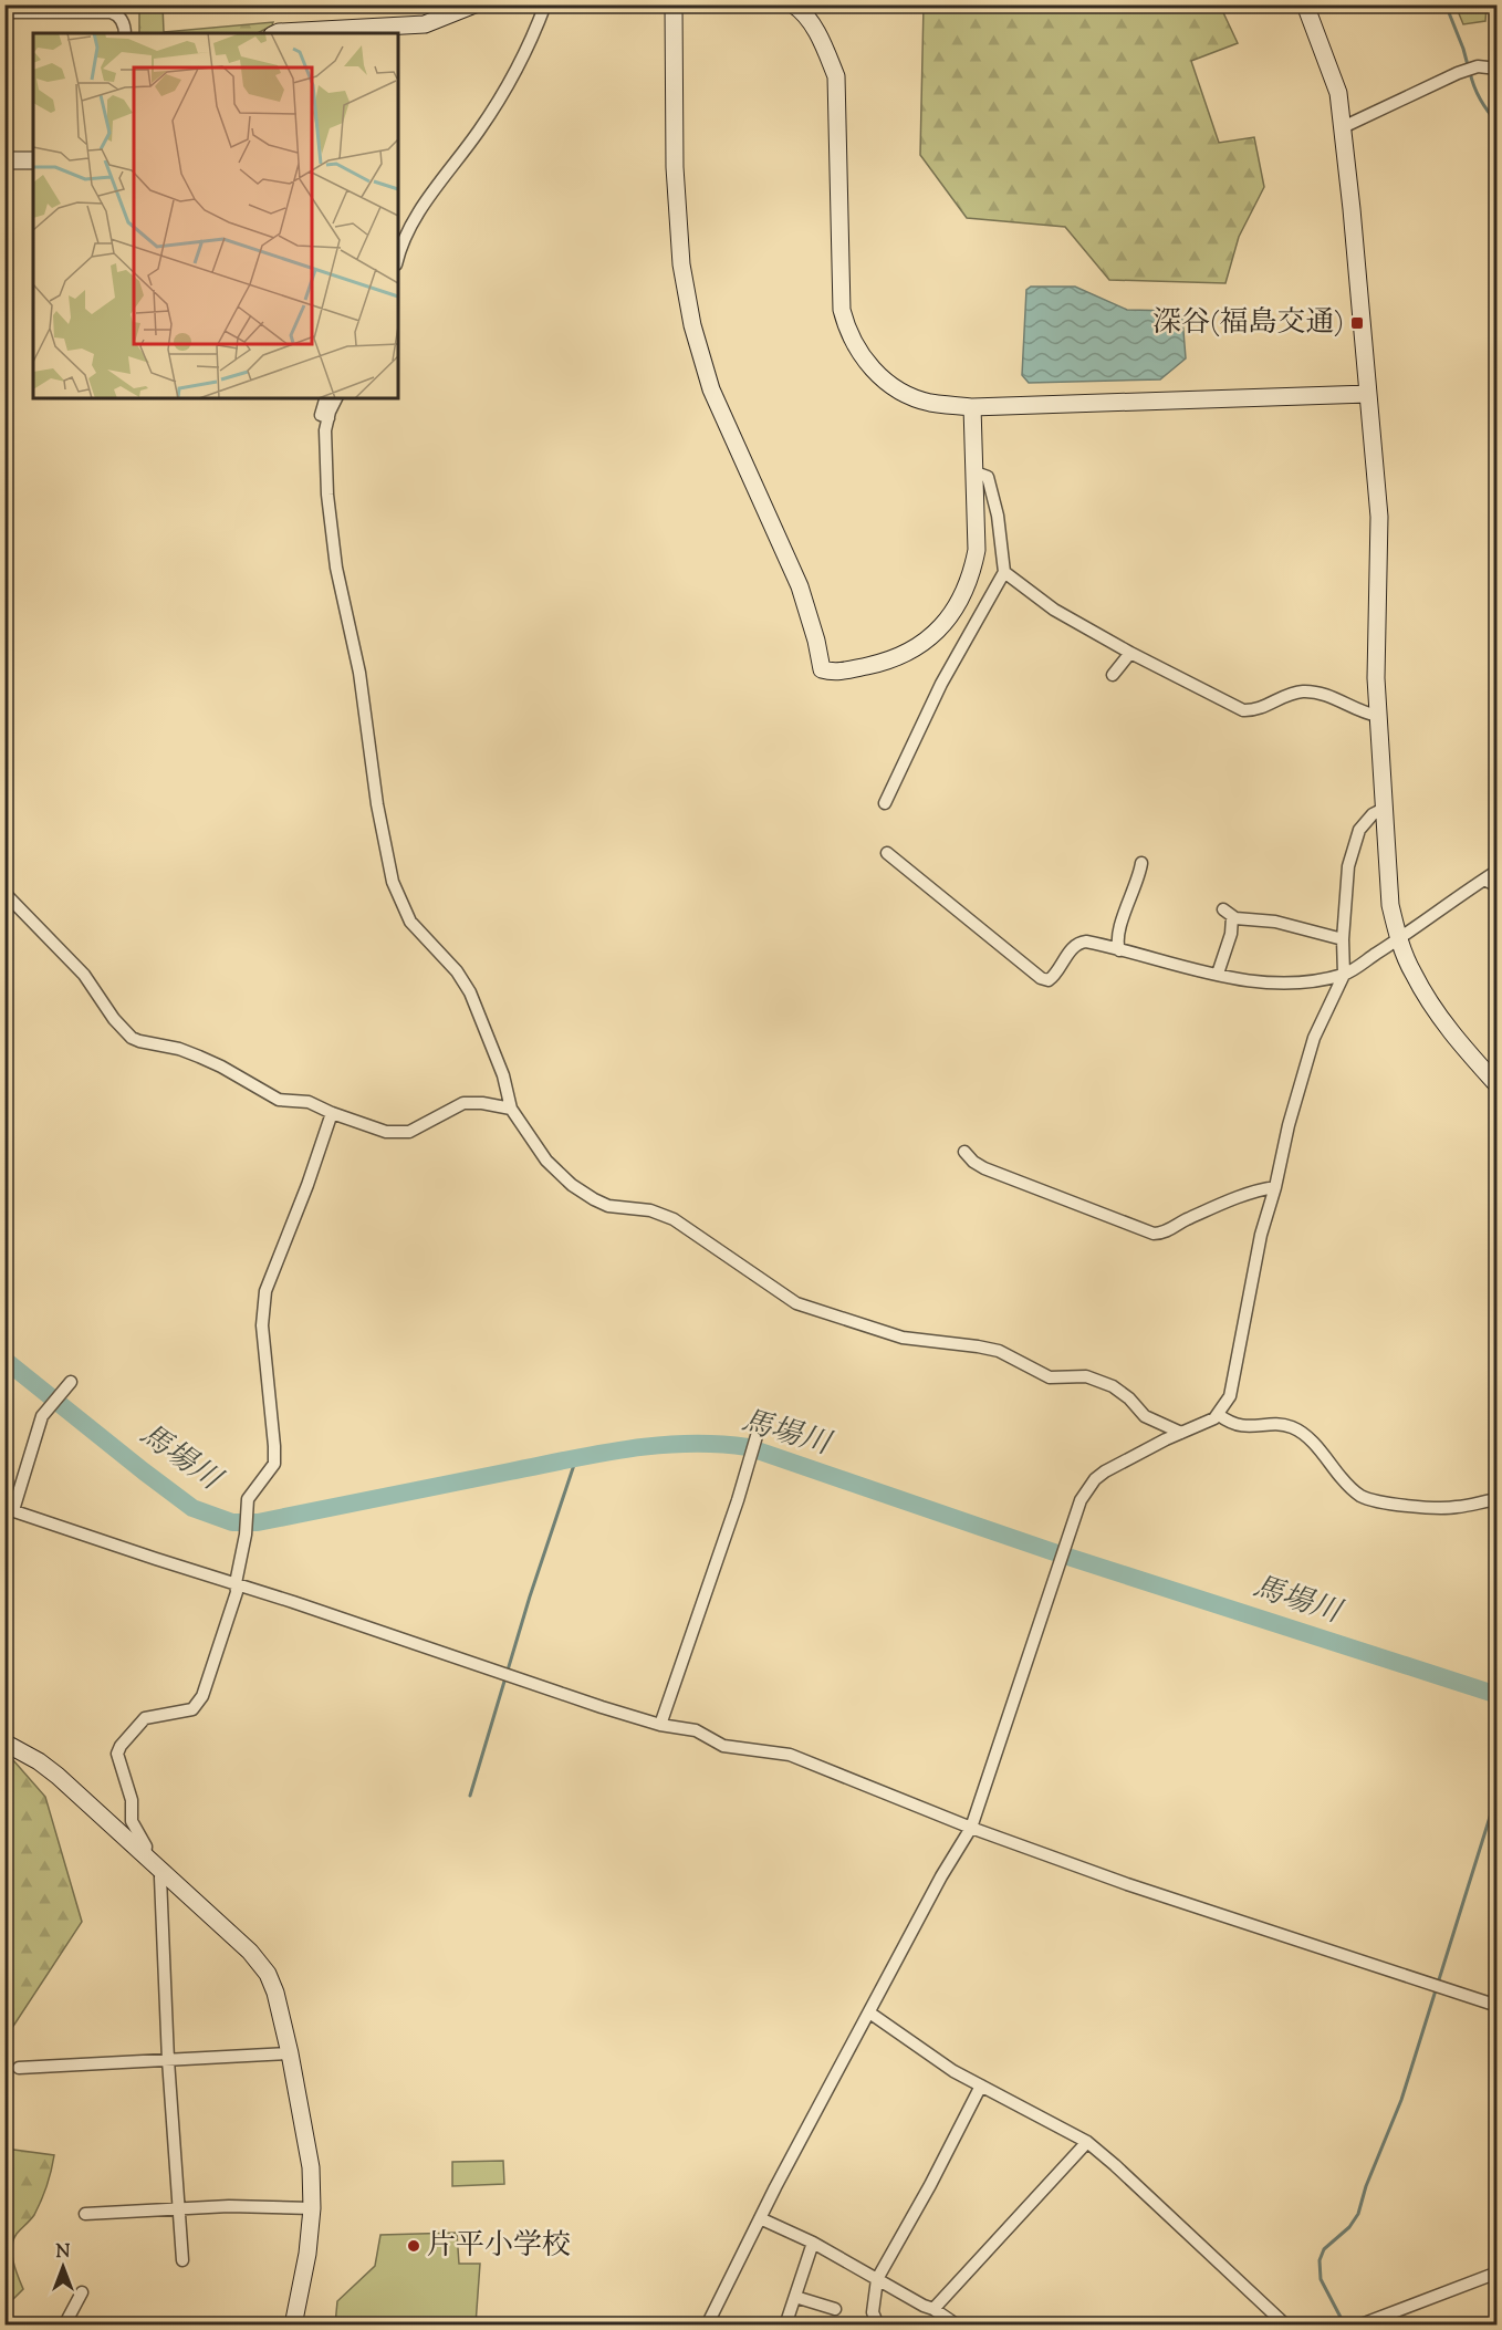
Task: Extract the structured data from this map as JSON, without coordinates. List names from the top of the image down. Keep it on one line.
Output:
{"water":["馬場川"],"places":{"transit":["深谷(福島交通)"],"other":["片平小学校"]},"north":"top"}
